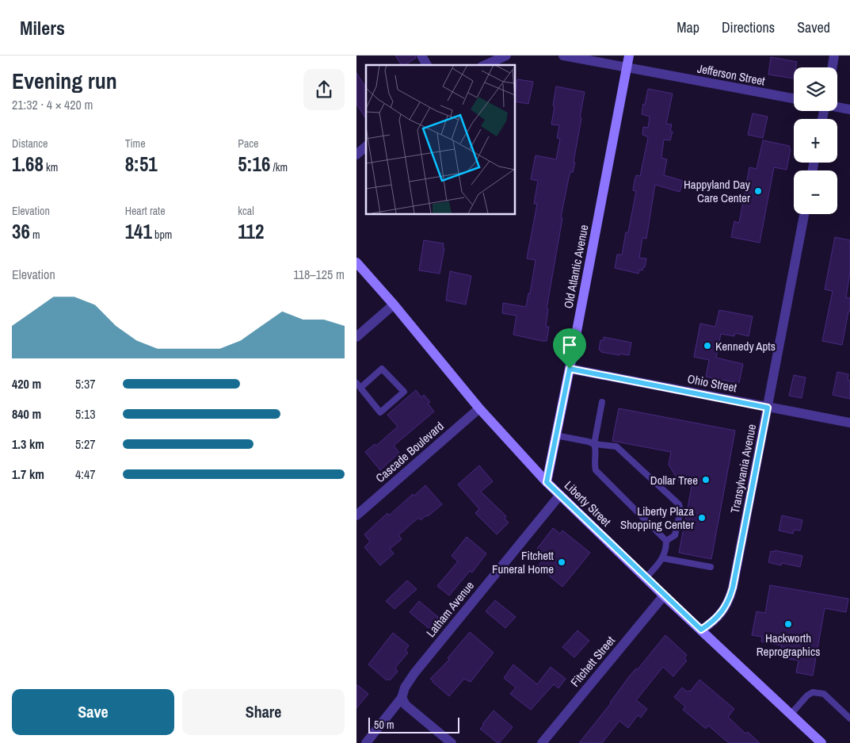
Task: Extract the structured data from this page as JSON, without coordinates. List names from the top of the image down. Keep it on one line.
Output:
{"streets":{"main road":["Old Atlantic Avenue","Liberty Street"],"street":["Jefferson Street","Ohio Street","Cascade Boulevard","Transylvania Avenue","Latham Avenue","Fitchett Street"]},"crossings":[["Jefferson Street","Old Atlantic Avenue"],["Old Atlantic Avenue","Ohio Street"],["Old Atlantic Avenue","Liberty Street"],["Ohio Street","Transylvania Avenue"],["Cascade Boulevard","Liberty Street"],["Transylvania Avenue","Liberty Street"],["Liberty Street","Latham Avenue"],["Liberty Street","Fitchett Street"]],"places":["Happyland Day Care Center","Kennedy Apts","Dollar Tree","Liberty Plaza Shopping Center","Fitchett Funeral Home","Hackworth Reprographics"],"scale_bar":"50 m","page":{"header":"Milers","nav":["Map","Directions","Saved"],"heading":["Evening run","21:32 · 4 × 420 m"],"map_buttons":["+","−"],"stats":[["Distance","1.68 km"],["Time","8:51"],["Pace","5:16 /km"],["Elevation","36 m"],["Heart rate","141 bpm"],["kcal","112"]],"chart":["Elevation","118–125 m"],"list":[{"name":"420 m","note":"5:37"},{"name":"840 m","note":"5:13"},{"name":"1.3 km","note":"5:27"},{"name":"1.7 km","note":"4:47"}],"buttons":["Save","Share"],"scale":"50 m"}}
